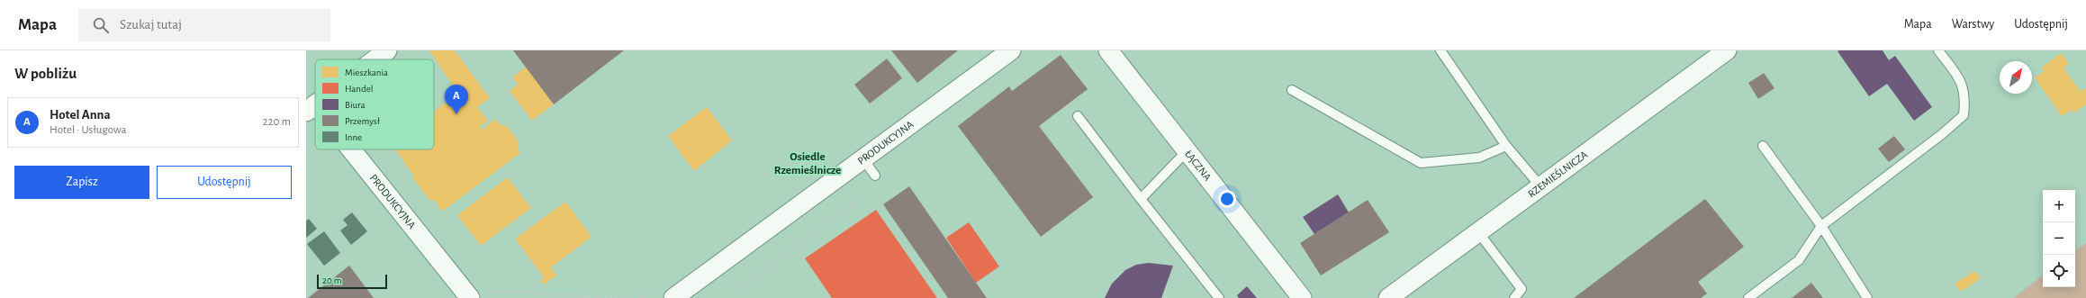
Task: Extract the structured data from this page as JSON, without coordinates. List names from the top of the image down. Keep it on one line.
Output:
{"streets":{"street":["PRODUKCYJNA","ŁĄCZNA","RZEMIEŚLNICZA"]},"districts":["Osiedle Rzemieślnicze"],"legend":["Mieszkania","Handel","Biura","Przemysł","Inne"],"scale_bar":"20 m","north":"top right","page":{"header":"Mapa","search":"Szukaj tutaj","nav":["Mapa","Warstwy","Udostępnij"],"heading":"W pobliżu","pins":"A","list":[{"mark":"A","name":"Hotel Anna","note":"Hotel · Usługowa","value":"220 m"}],"buttons":["Zapisz","Udostępnij"],"map_buttons":["+","−"],"scale":"20 m"}}
